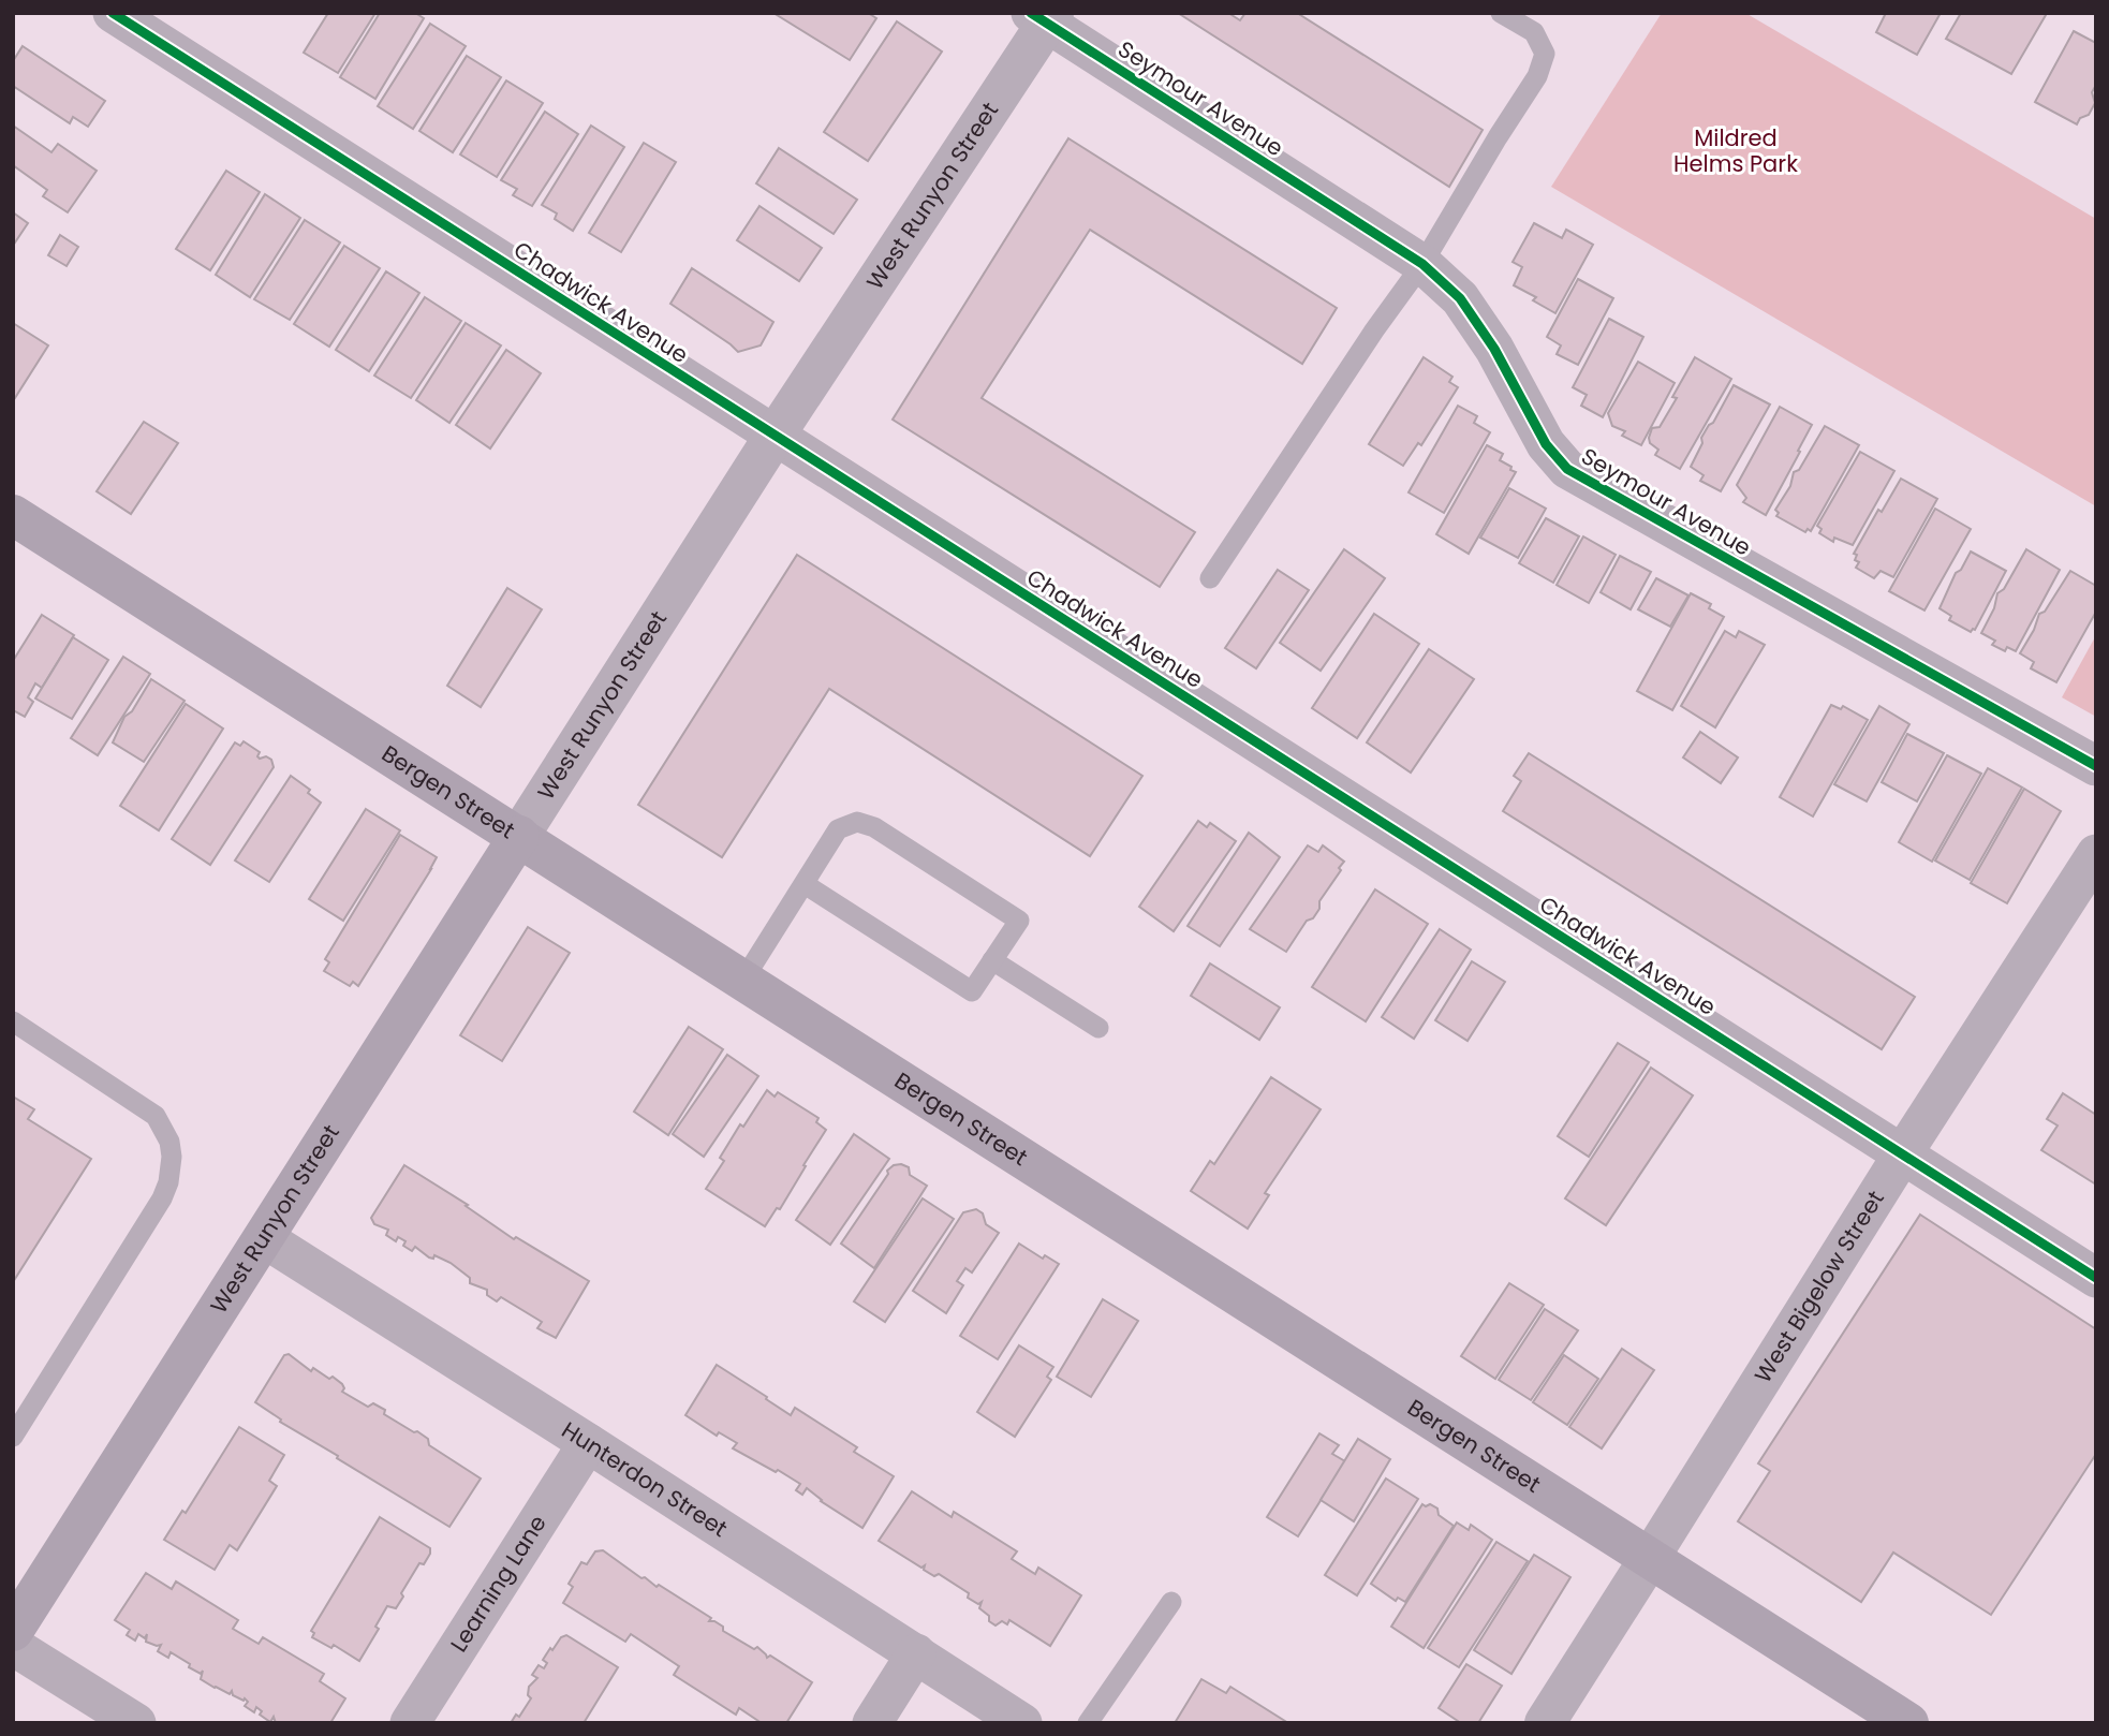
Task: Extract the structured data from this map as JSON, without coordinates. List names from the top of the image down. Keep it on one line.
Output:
{"streets":{"main road":["West Runyon Street","Bergen Street"],"street":["Seymour Avenue","Chadwick Avenue","West Bigelow Street","Hunterdon Street","Learning Lane"]},"crossings":[["Seymour Avenue","West Runyon Street"],["West Runyon Street","Chadwick Avenue"],["West Runyon Street","Bergen Street"],["West Runyon Street","Hunterdon Street"],["Chadwick Avenue","West Bigelow Street"],["Bergen Street","West Bigelow Street"],["Hunterdon Street","Learning Lane"]],"parks":["Mildred Helms Park"]}
